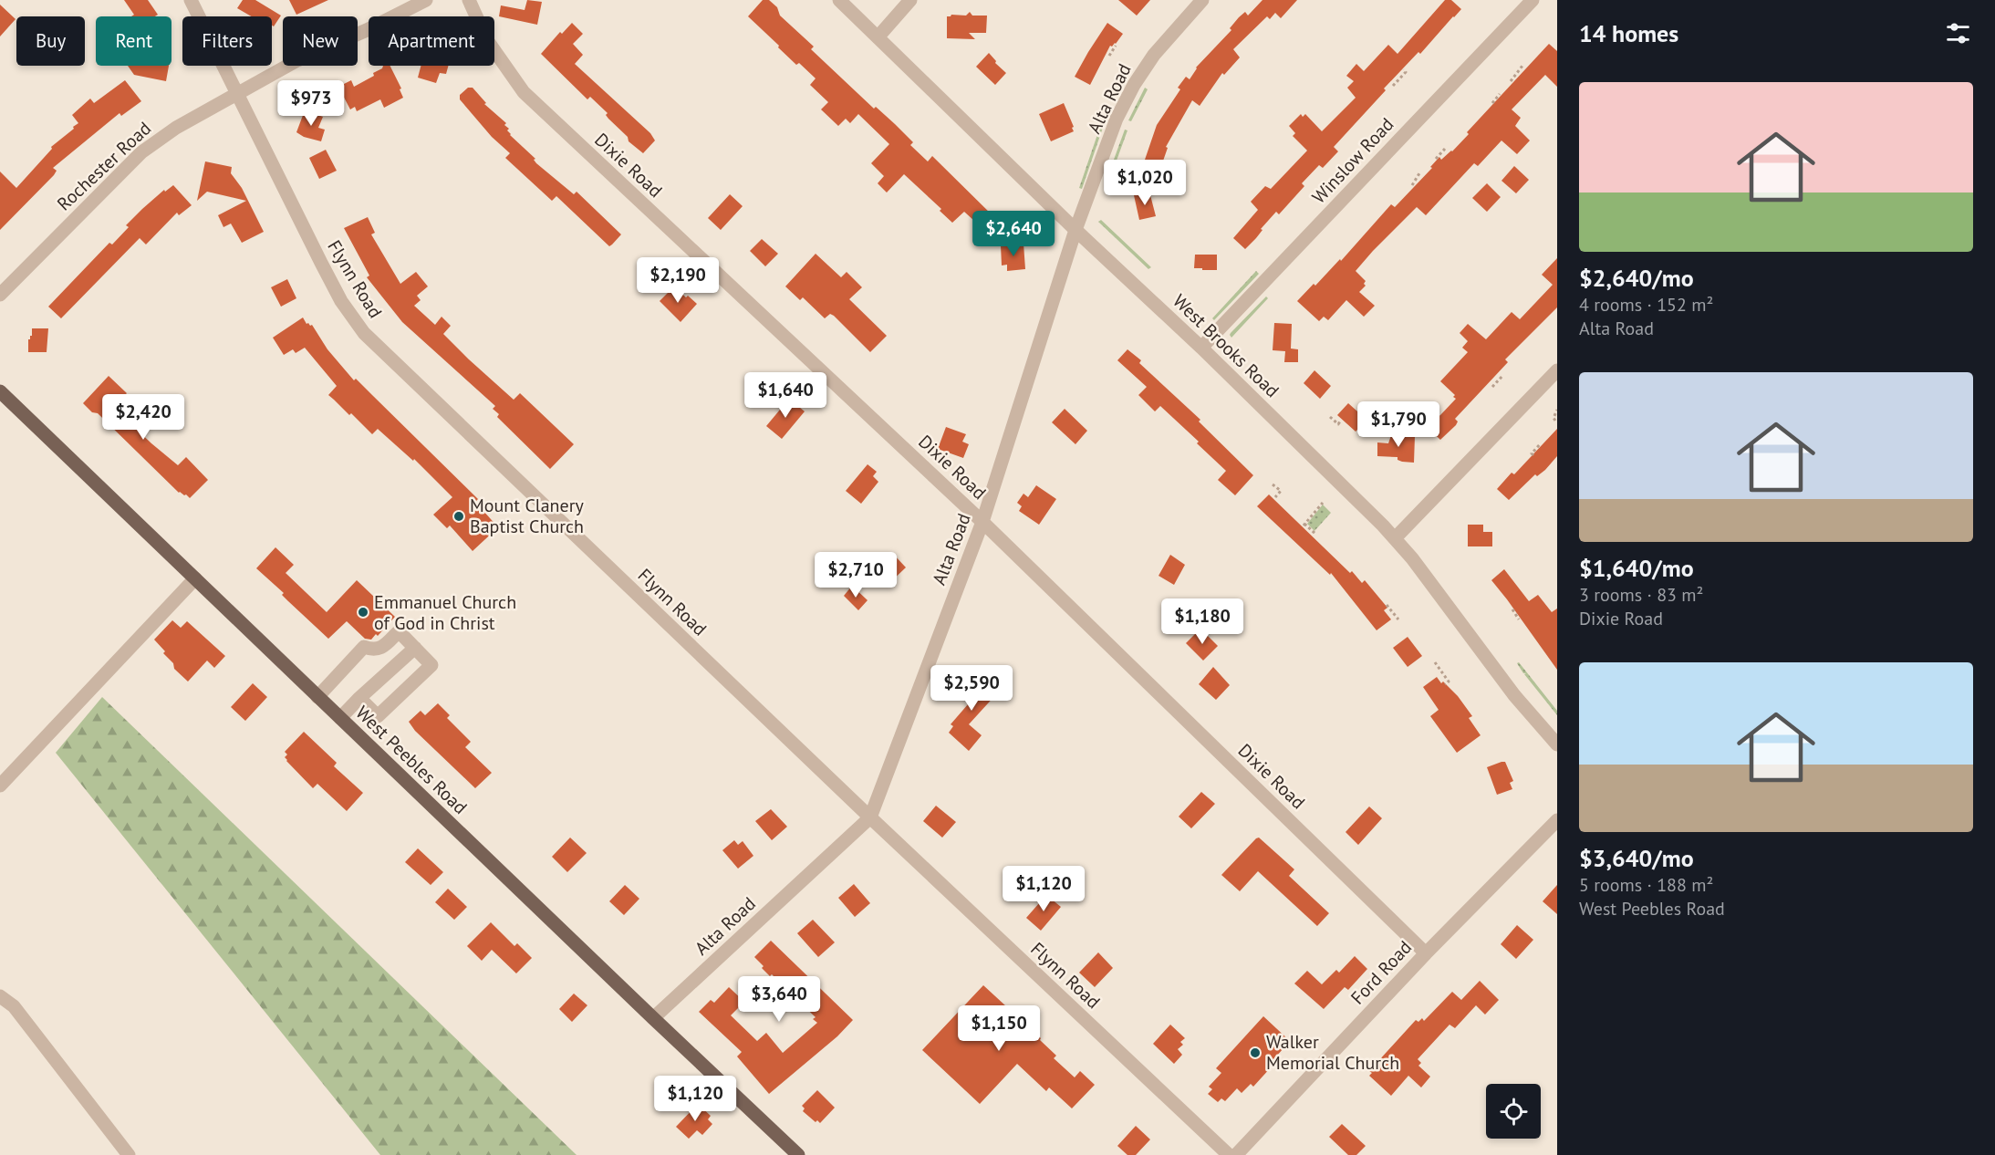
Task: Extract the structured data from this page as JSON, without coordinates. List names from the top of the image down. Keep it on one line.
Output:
{"streets":{"main road":["West Peebles Road"],"street":["Alta Road","Winslow Road","Dixie Road","Rochester Road","Flynn Road","West Brooks Road","Ford Road"]},"crossings":[["Alta Road","Dixie Road"],["Alta Road","Flynn Road"],["Alta Road","West Brooks Road"],["Alta Road","West Peebles Road"],["Winslow Road","West Brooks Road"],["Dixie Road","Ford Road"],["Rochester Road","Flynn Road"]],"places":["Mount Clanery Baptist Church","Emmanuel Church of God in Christ","Walker Memorial Church"],"page":{"heading":"14 homes","chip":["Buy","Rent","Filters","New","Apartment"],"list":[{"name":"$2,640/mo","note":"4 rooms · 152 m² · Alta Road"},{"name":"$1,640/mo","note":"3 rooms · 83 m² · Dixie Road"},{"name":"$3,640/mo","note":"5 rooms · 188 m² · West Peebles Road"}],"price":["$973","$1,020","$2,640","$2,190","$1,640","$2,420","$1,790","$2,710","$1,180","$2,590","$1,120","$3,640","$1,150","$1,120"]}}
